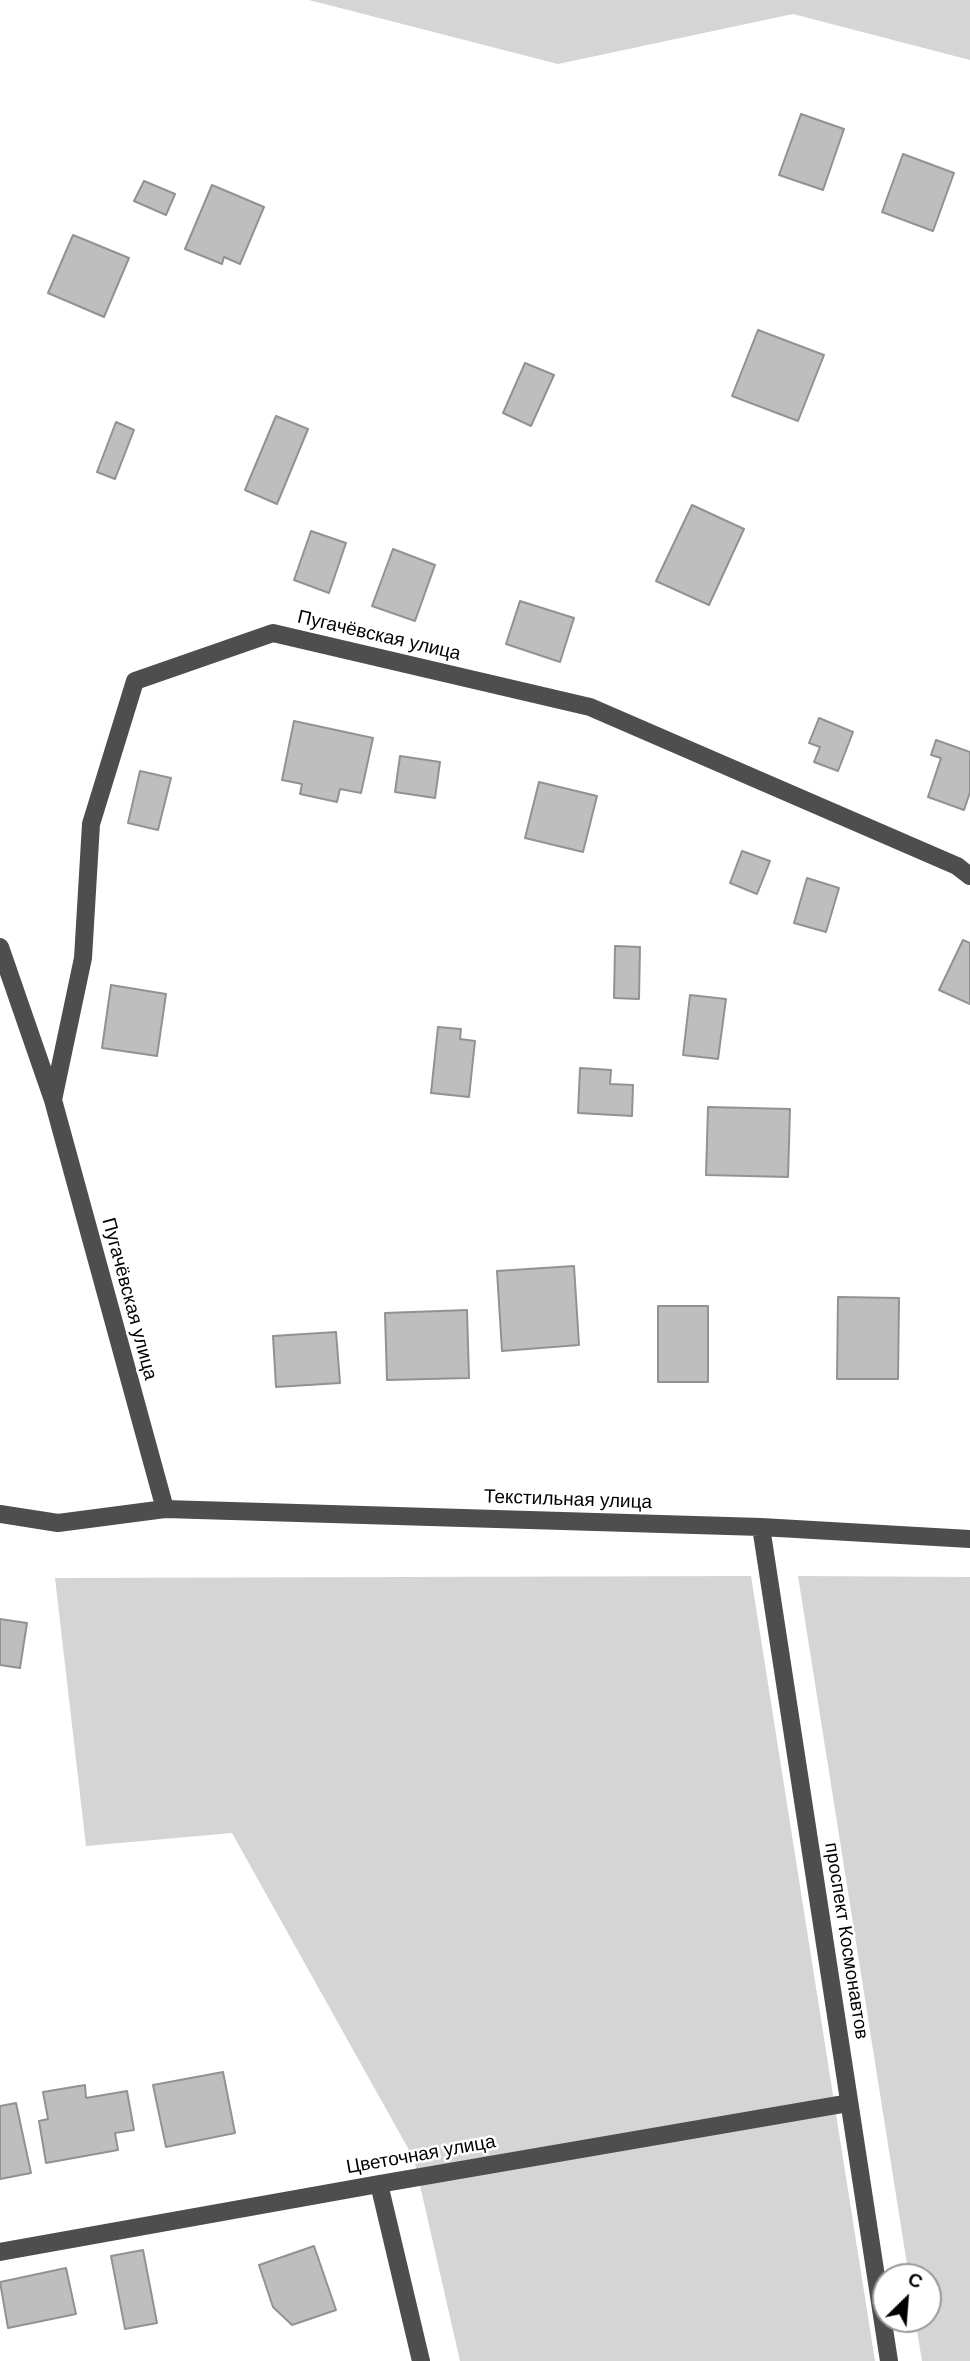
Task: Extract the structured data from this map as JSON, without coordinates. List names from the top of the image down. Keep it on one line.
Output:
{"streets":{"street":["Пугачёвская улица","Текстильная улица","проспект Космонавтов","Цветочная улица"]},"crossings":[["Пугачёвская улица","Текстильная улица"],["Текстильная улица","проспект Космонавтов"],["проспект Космонавтов","Цветочная улица"]],"north":"top right"}
